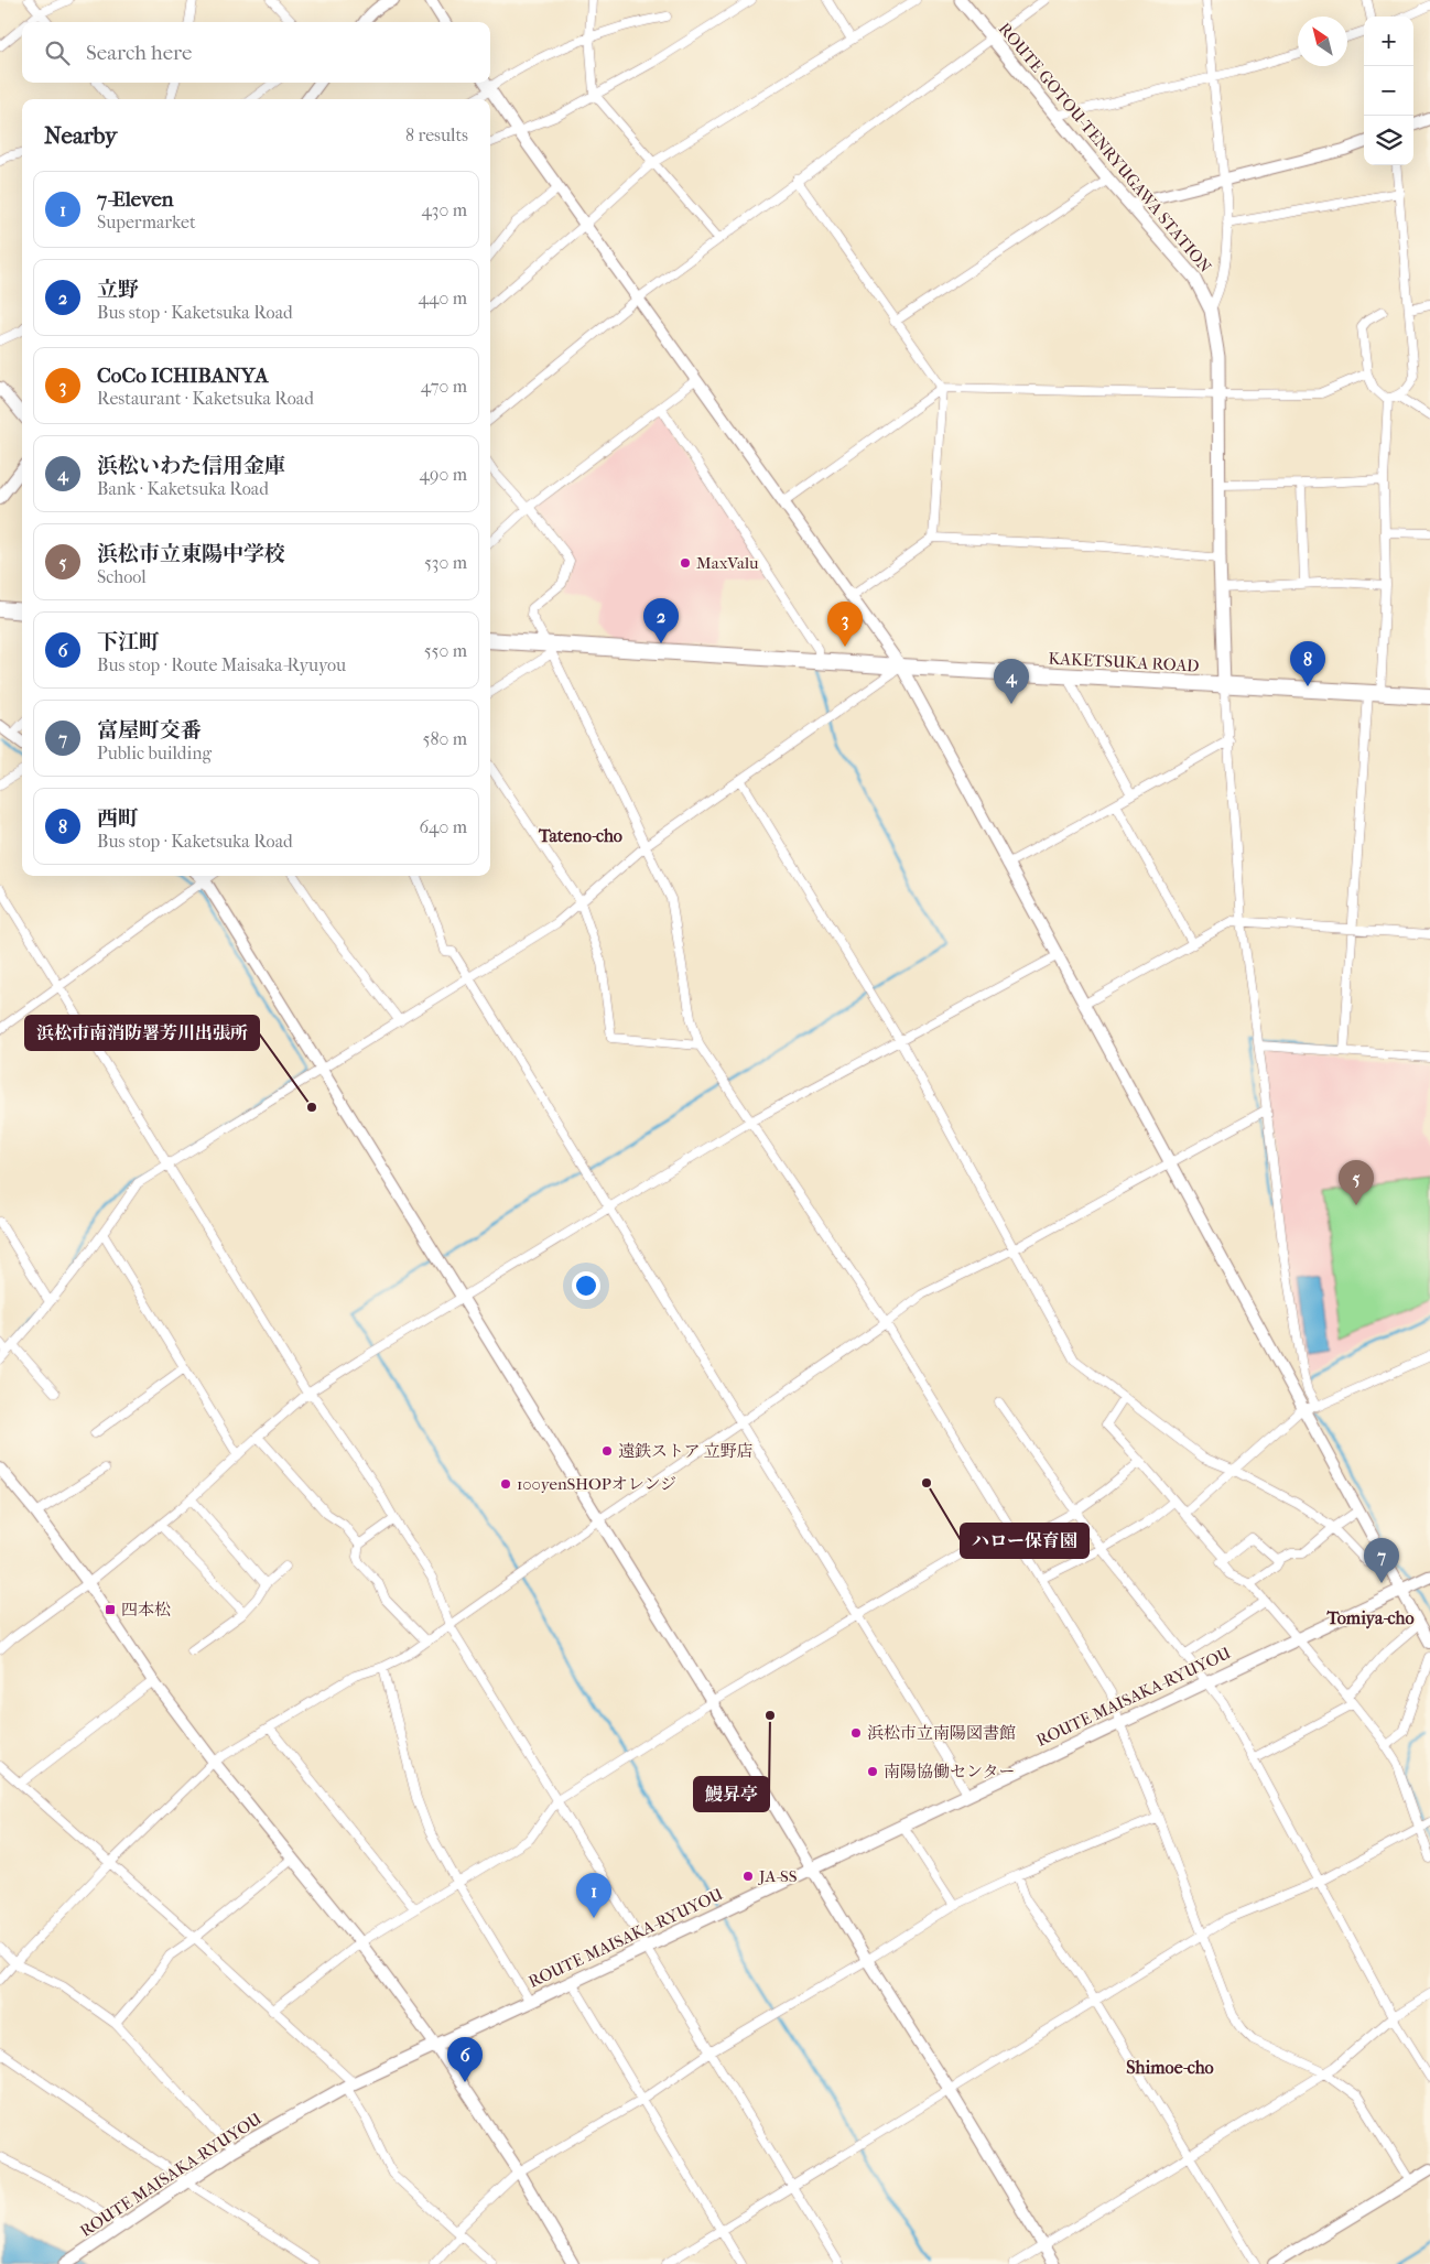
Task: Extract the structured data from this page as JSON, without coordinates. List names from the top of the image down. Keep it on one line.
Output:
{"streets":{"highway":["KAKETSUKA ROAD"],"main road":["ROUTE GOTOU-TENRYUGAWA STATION","ROUTE MAISAKA-RYUYOU"]},"crossings":[["ROUTE GOTOU-TENRYUGAWA STATION","KAKETSUKA ROAD"]],"districts":["Tateno-cho","Tomiya-cho","Shimoe-cho"],"places":{"other":["MaxValu","浜松市南消防署芳川出張所","遠鉄ストア 立野店","ハロー保育園","100yenSHOPオレンジ","鰻昇亭","浜松市立南陽図書館","南陽協働センター","JA-SS"],"transit":["四本松"]},"north":"top left","page":{"map_buttons":["+","−"],"search":"Search here","heading":["Nearby","8 results"],"list":[{"mark":"1","name":"7-Eleven","note":"Supermarket","value":"430 m"},{"mark":"2","name":"立野","note":"Bus stop · Kaketsuka Road","value":"440 m"},{"mark":"3","name":"CoCo ICHIBANYA","note":"Restaurant · Kaketsuka Road","value":"470 m"},{"mark":"4","name":"浜松いわた信用金庫","note":"Bank · Kaketsuka Road","value":"490 m"},{"mark":"5","name":"浜松市立東陽中学校","note":"School","value":"530 m"},{"mark":"6","name":"下江町","note":"Bus stop · Route Maisaka-Ryuyou","value":"550 m"},{"mark":"7","name":"富屋町交番","note":"Public building","value":"580 m"},{"mark":"8","name":"西町","note":"Bus stop · Kaketsuka Road","value":"640 m"}],"pins":["2","3","8","4","5","7","1","6"]}}
